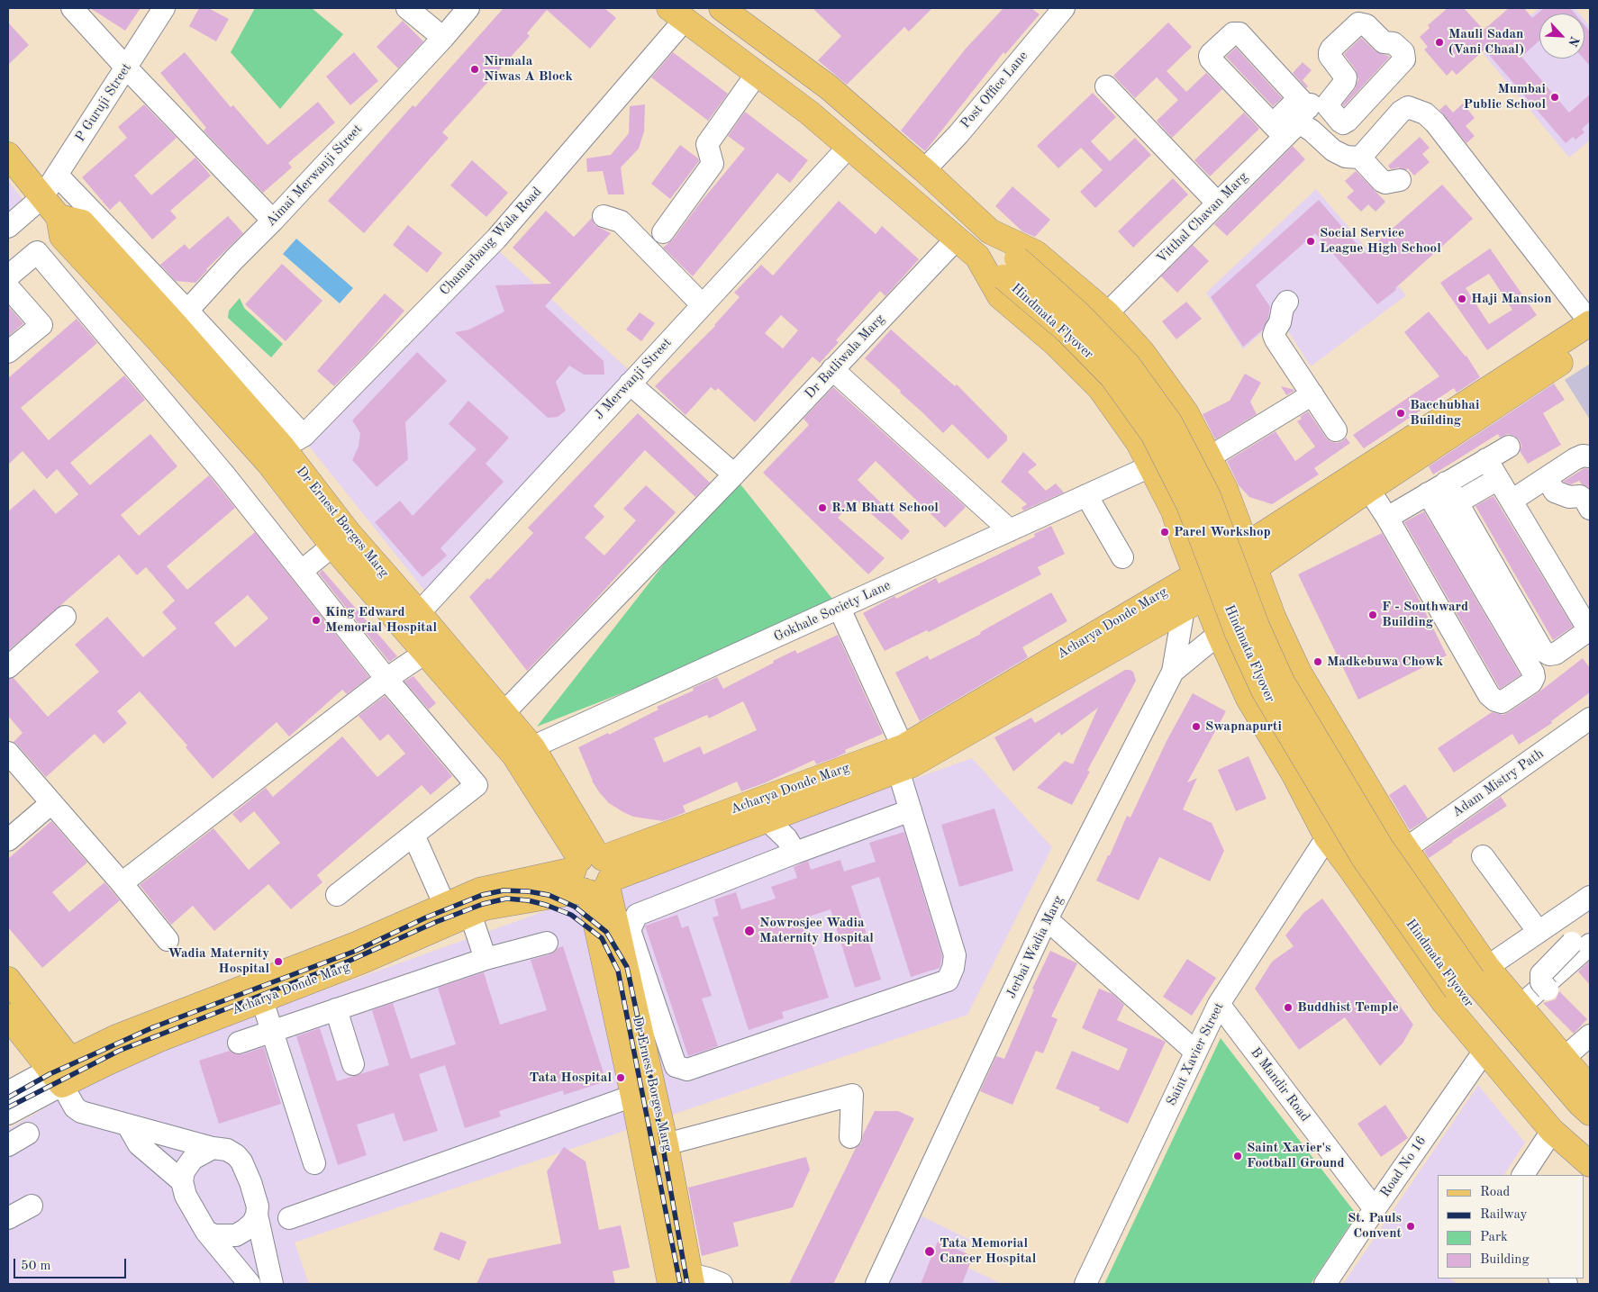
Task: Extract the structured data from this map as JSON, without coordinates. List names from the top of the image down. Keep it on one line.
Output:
{"streets":{"main road":["Hindmata Flyover","Dr Ernest Borges Marg","Acharya Donde Marg"],"street":["Post Office Lane","P Guruji Street","Aimai Merwanji Street","Vitthal Chavan Marg","Chamarbaug Wala Road","Dr Batliwala Marg","J Merwanji Street","Gokhale Society Lane","Adam Mistry Path","Jerbai Wadia Marg","Saint Xavier Street","B Mandir Road","Road No 16"]},"crossings":[["Post Office Lane","Hindmata Flyover"],["P Guruji Street","Dr Ernest Borges Marg"],["Aimai Merwanji Street","Dr Ernest Borges Marg"],["Chamarbaug Wala Road","Hindmata Flyover"],["Chamarbaug Wala Road","Dr Ernest Borges Marg"],["Hindmata Flyover","Dr Batliwala Marg"],["Hindmata Flyover","J Merwanji Street"],["Dr Batliwala Marg","Dr Ernest Borges Marg"],["J Merwanji Street","Dr Ernest Borges Marg"],["Dr Ernest Borges Marg","Gokhale Society Lane"],["Dr Ernest Borges Marg","Acharya Donde Marg"],["Acharya Donde Marg","Jerbai Wadia Marg"],["Saint Xavier Street","B Mandir Road"],["B Mandir Road","Road No 16"]],"places":["Mauli Sadan (Vani Chaal)","Nirmala Niwas A Block","Mumbai Public School","Social Service League High School","Haji Mansion","Bacchubhai Building","R.M Bhatt School","Parel Workshop","F - Southward Building","King Edward Memorial Hospital","Madkebuwa Chowk","Swapnapurti","Nowrosjee Wadia Maternity Hospital","Wadia Maternity Hospital","Buddhist Temple","Tata Hospital","Saint Xavier's Football Ground","St. Pauls Convent","Tata Memorial Cancer Hospital"],"legend":["Road","Railway","Park","Building"],"scale_bar":"50 m","north":"bottom right"}
